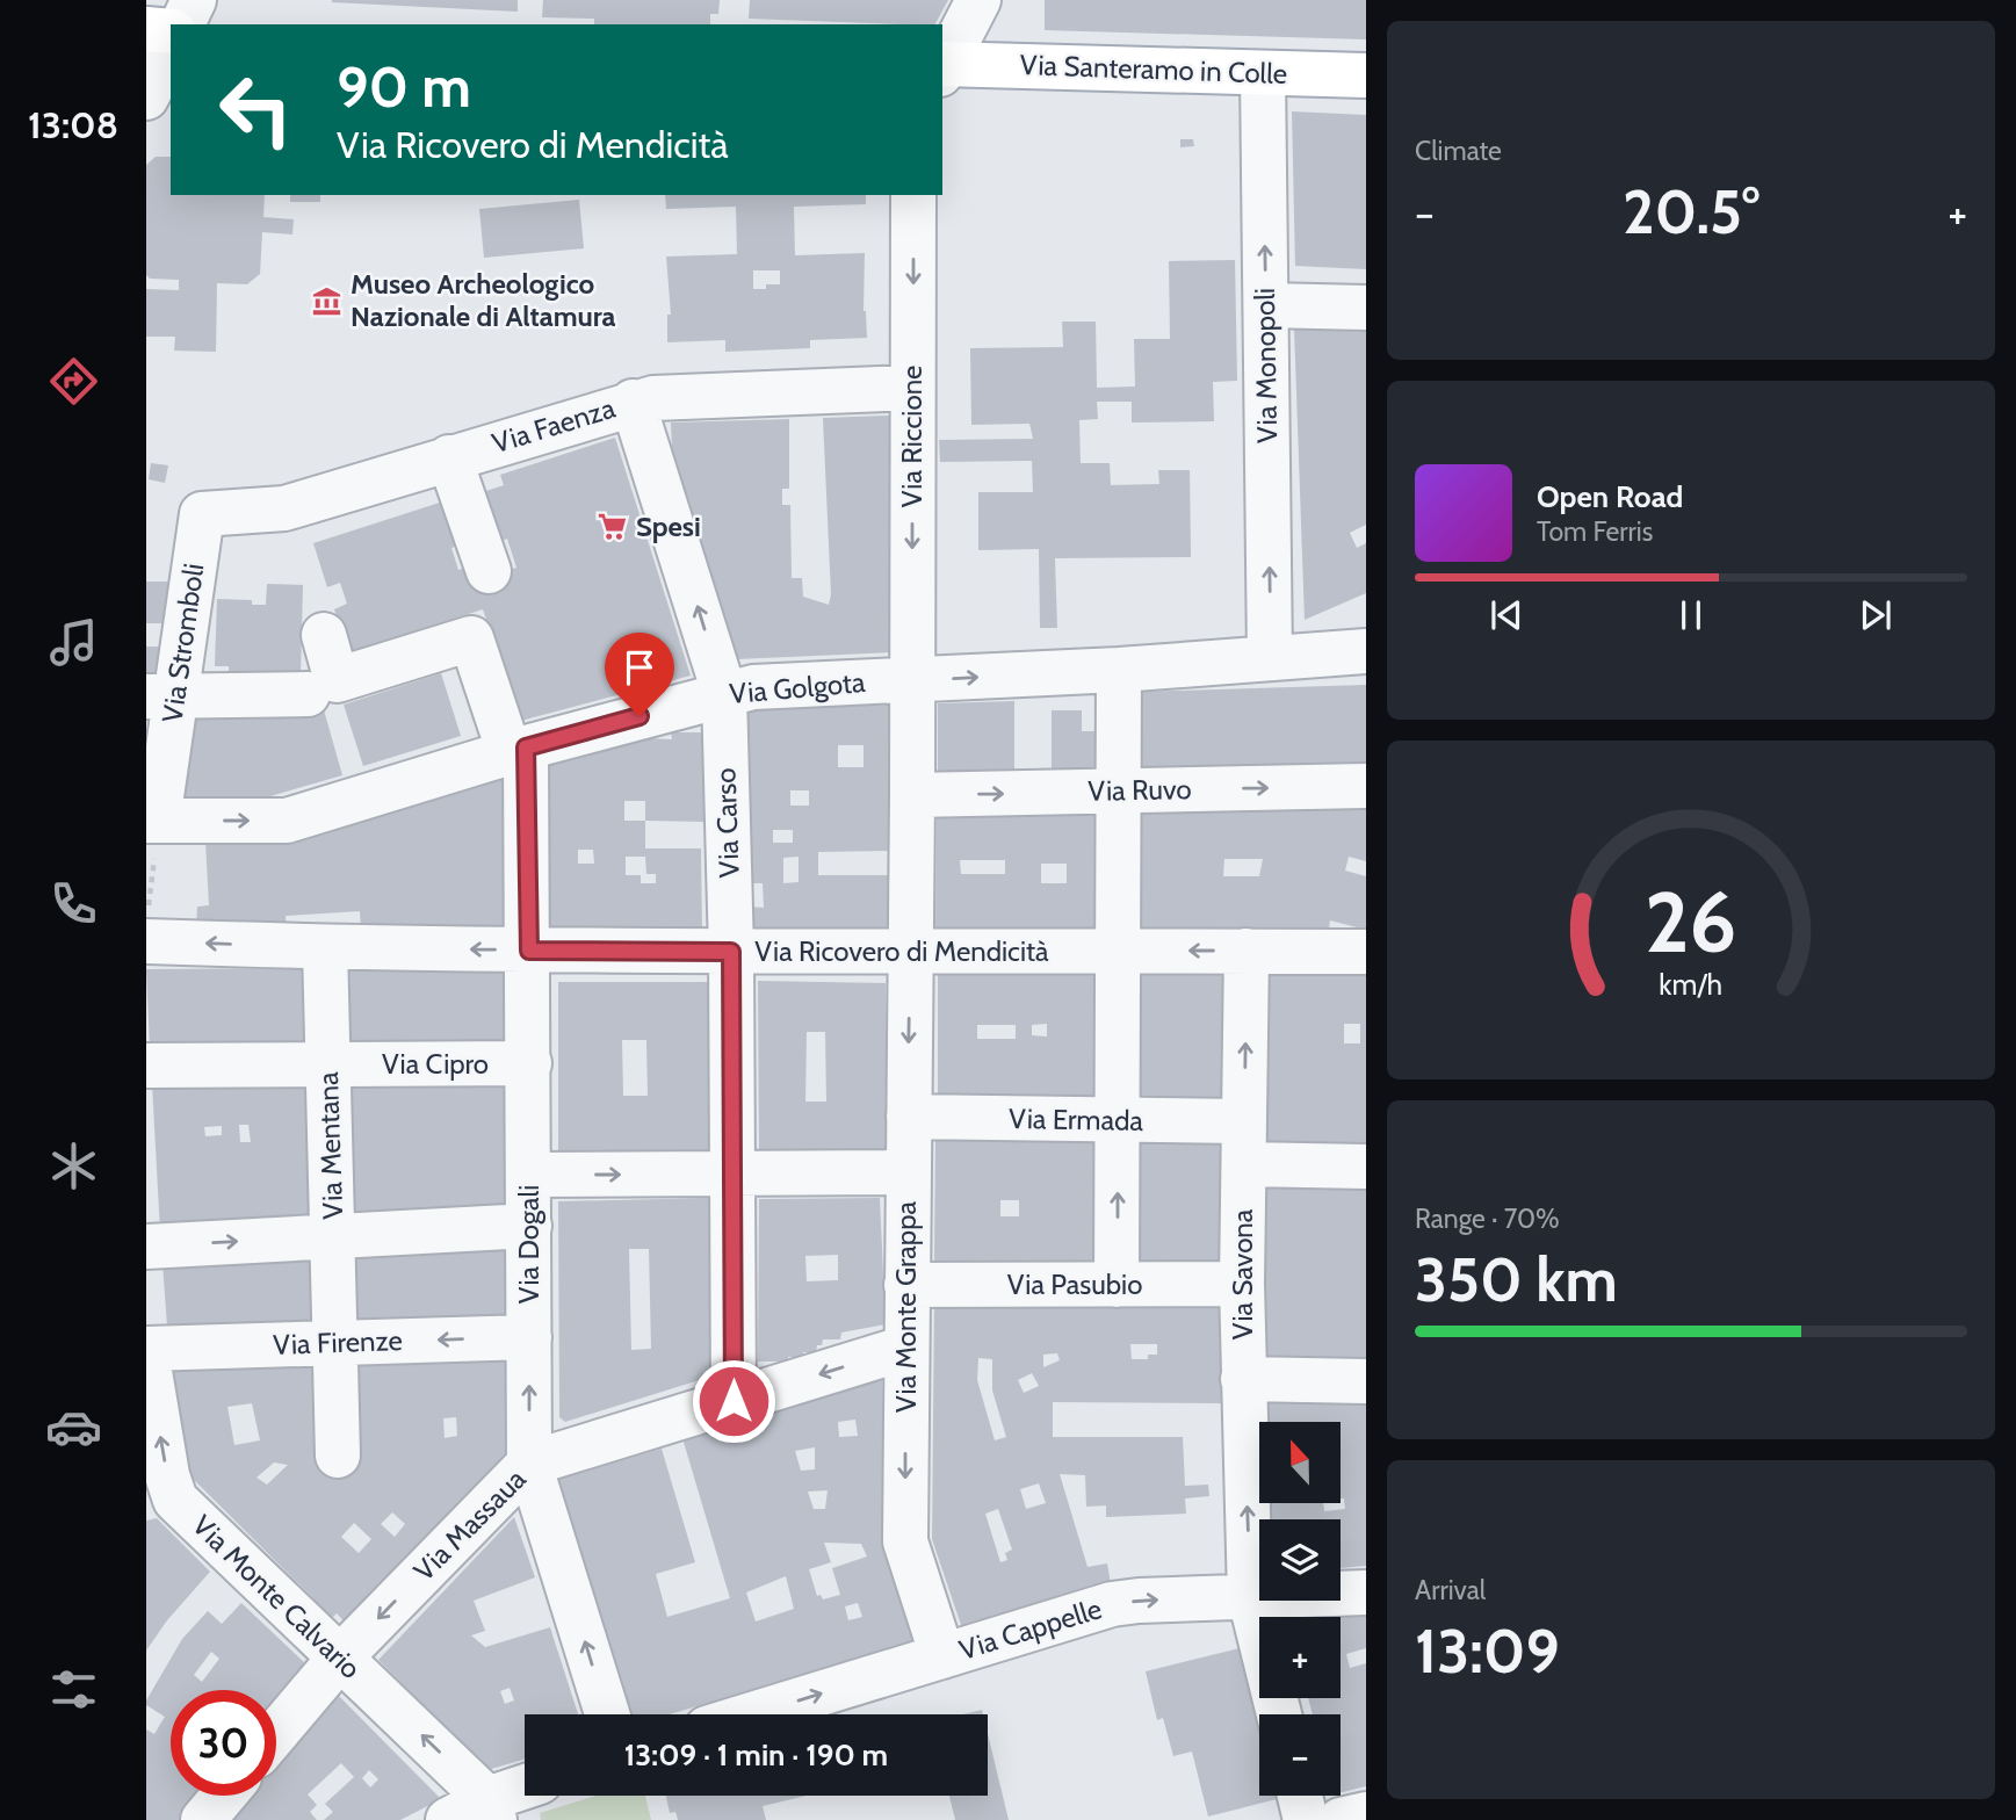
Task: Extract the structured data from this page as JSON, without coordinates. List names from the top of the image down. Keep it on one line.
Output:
{"streets":{"main road":["Via Santeramo in Colle"],"street":["Via Monopoli","Via Faenza","Via Riccione","Via Stromboli","Via Golgota","Via Ruvo","Via Carso","Via Ricovero di Mendicità","Via Cipro","Via Ermada","Via Mentana","Via Dogali","Via Savona","Via Pasubio","Via Monte Grappa","Via Firenze","Via Massaua","Via Monte Calvario","Via Cappelle"]},"crossings":[["Via Santeramo in Colle","Via Monopoli"],["Via Monopoli","Via Golgota"],["Via Faenza","Via Riccione"],["Via Faenza","Via Stromboli"],["Via Faenza","Via Carso"],["Via Riccione","Via Golgota"],["Via Riccione","Via Ruvo"],["Via Riccione","Via Monte Grappa"],["Via Stromboli","Via Golgota"],["Via Golgota","Via Carso"],["Via Golgota","Via Dogali"],["Via Ruvo","Via Monte Grappa"],["Via Carso","Via Ricovero di Mendicità"],["Via Carso","Via Massaua"],["Via Ricovero di Mendicità","Via Mentana"],["Via Ricovero di Mendicità","Via Dogali"],["Via Ricovero di Mendicità","Via Savona"],["Via Ricovero di Mendicità","Via Monte Grappa"],["Via Cipro","Via Mentana"],["Via Cipro","Via Dogali"],["Via Ermada","Via Savona"],["Via Ermada","Via Monte Grappa"],["Via Mentana","Via Firenze"],["Via Dogali","Via Firenze"],["Via Dogali","Via Massaua"],["Via Savona","Via Pasubio"],["Via Savona","Via Cappelle"],["Via Pasubio","Via Monte Grappa"],["Via Monte Grappa","Via Massaua"],["Via Monte Grappa","Via Cappelle"],["Via Firenze","Via Monte Calvario"],["Via Massaua","Via Monte Calvario"]],"one_way":["Via Monopoli","Via Riccione","Via Golgota","Via Ruvo","Via Massaua","Via Monte Calvario","Via Cappelle"],"places":{"museum":["Museo Archeologico Nazionale di Altamura"],"supermarket":["Spesi"]},"north":"top","page":{"tabs":"13:08","tile":["Climate",["Range · 70%","350 km"],["Arrival","13:09"]],"turn":["90 m","Via Ricovero di Mendicità"],"heat":["−","20.5°","+"],"song":["Open Road","Tom Ferris"],"map_buttons":["+","−"],"limit":"30","trip":"13:09 · 1 min · 190 m","gauge":["26","km/h"]}}
